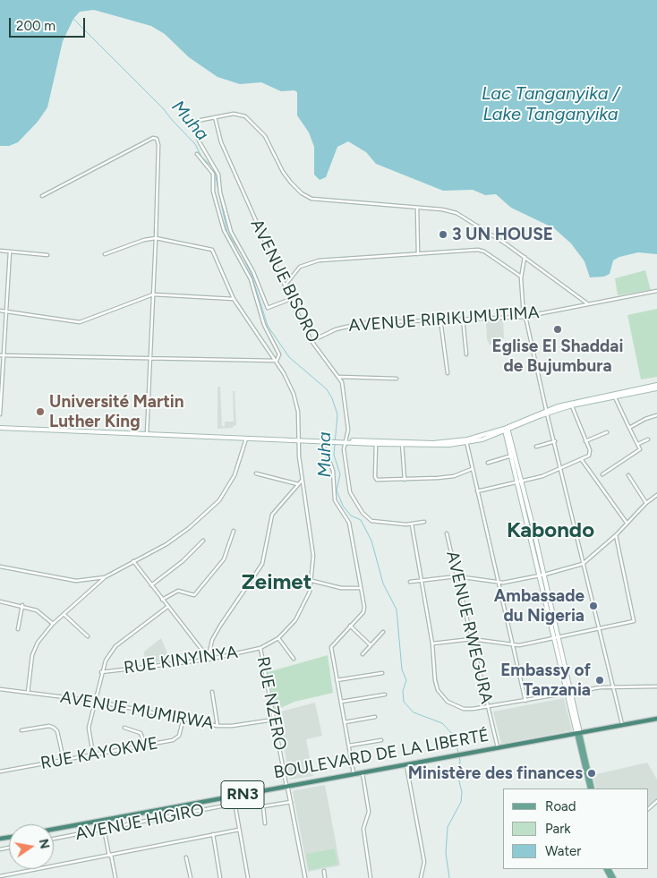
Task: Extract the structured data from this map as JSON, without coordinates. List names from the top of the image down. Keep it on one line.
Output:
{"streets":{"highway":["BOULEVARD DE LA LIBERTÉ","RN3"],"street":["AVENUE BISORO","AVENUE RIRIKUMUTIMA","AVENUE RWEGURA","RUE KINYINYA","RUE NZERO","AVENUE MUMIRWA","RUE KAYOKWE","AVENUE HIGIRO"]},"crossings":[["AVENUE BISORO","AVENUE RIRIKUMUTIMA"],["AVENUE RWEGURA","BOULEVARD DE LA LIBERTÉ"],["RUE KINYINYA","RUE NZERO"],["RUE NZERO","AVENUE MUMIRWA"],["RUE NZERO","BOULEVARD DE LA LIBERTÉ"],["AVENUE MUMIRWA","RUE KAYOKWE"]],"districts":["Kabondo","Zeimet"],"water":["Lac Tanganyika / Lake Tanganyika","Muha"],"places":["3 UN HOUSE","Eglise El Shaddai de Bujumbura","Université Martin Luther King","Ambassade du Nigeria","Embassy of Tanzania","Ministère des finances"],"legend":["Road","Park","Water"],"scale_bar":"200 m","north":"right"}
